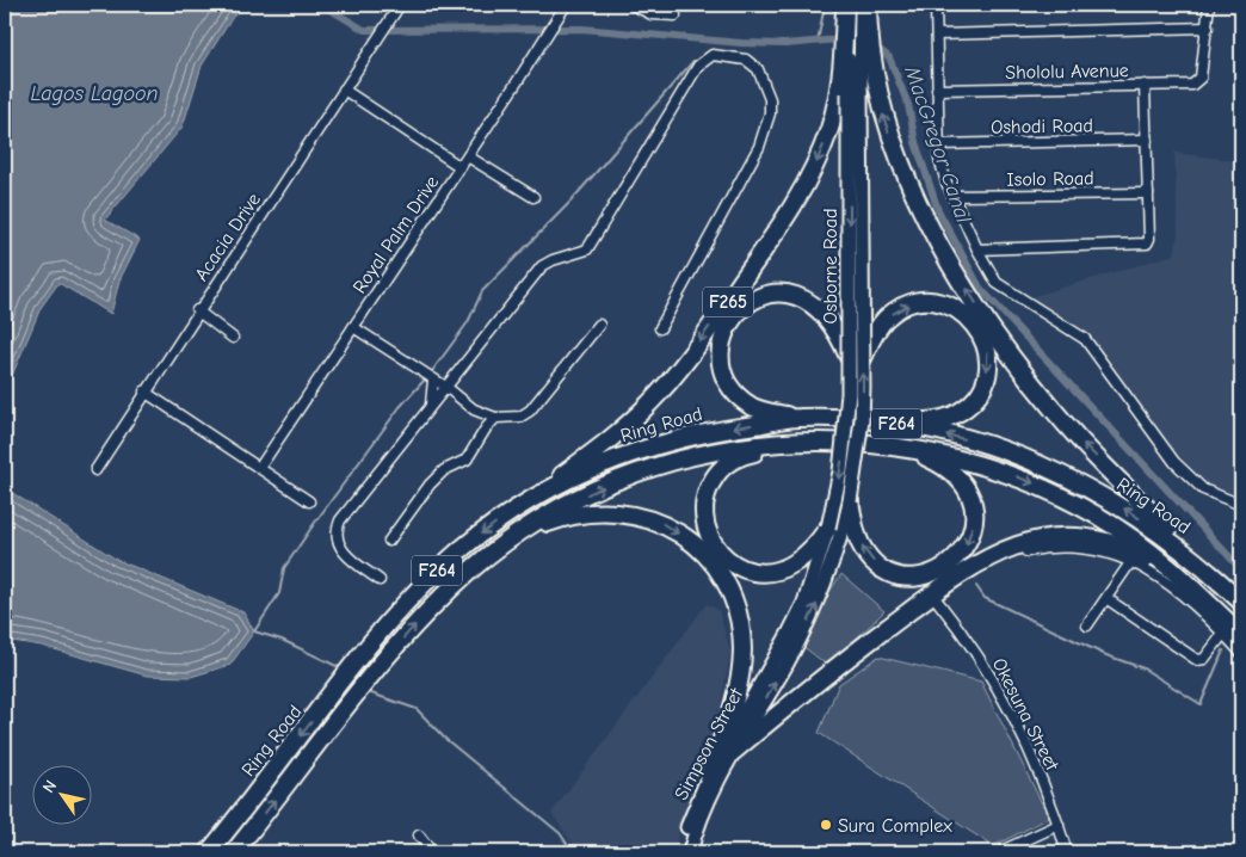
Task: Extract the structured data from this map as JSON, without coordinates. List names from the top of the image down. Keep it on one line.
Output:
{"streets":{"highway":["F265","Ring Road","F264"],"main road":["Osborne Road","Simpson Street"],"street":["Shololu Avenue","Oshodi Road","Isolo Road","Royal Palm Drive","Acacia Drive","Okesuna Street"]},"crossings":[["Osborne Road","F265"],["Osborne Road","Simpson Street"],["F265","Ring Road"]],"water":["Lagos Lagoon","MacGregor Canal"],"places":["Sura Complex"],"north":"top left"}
